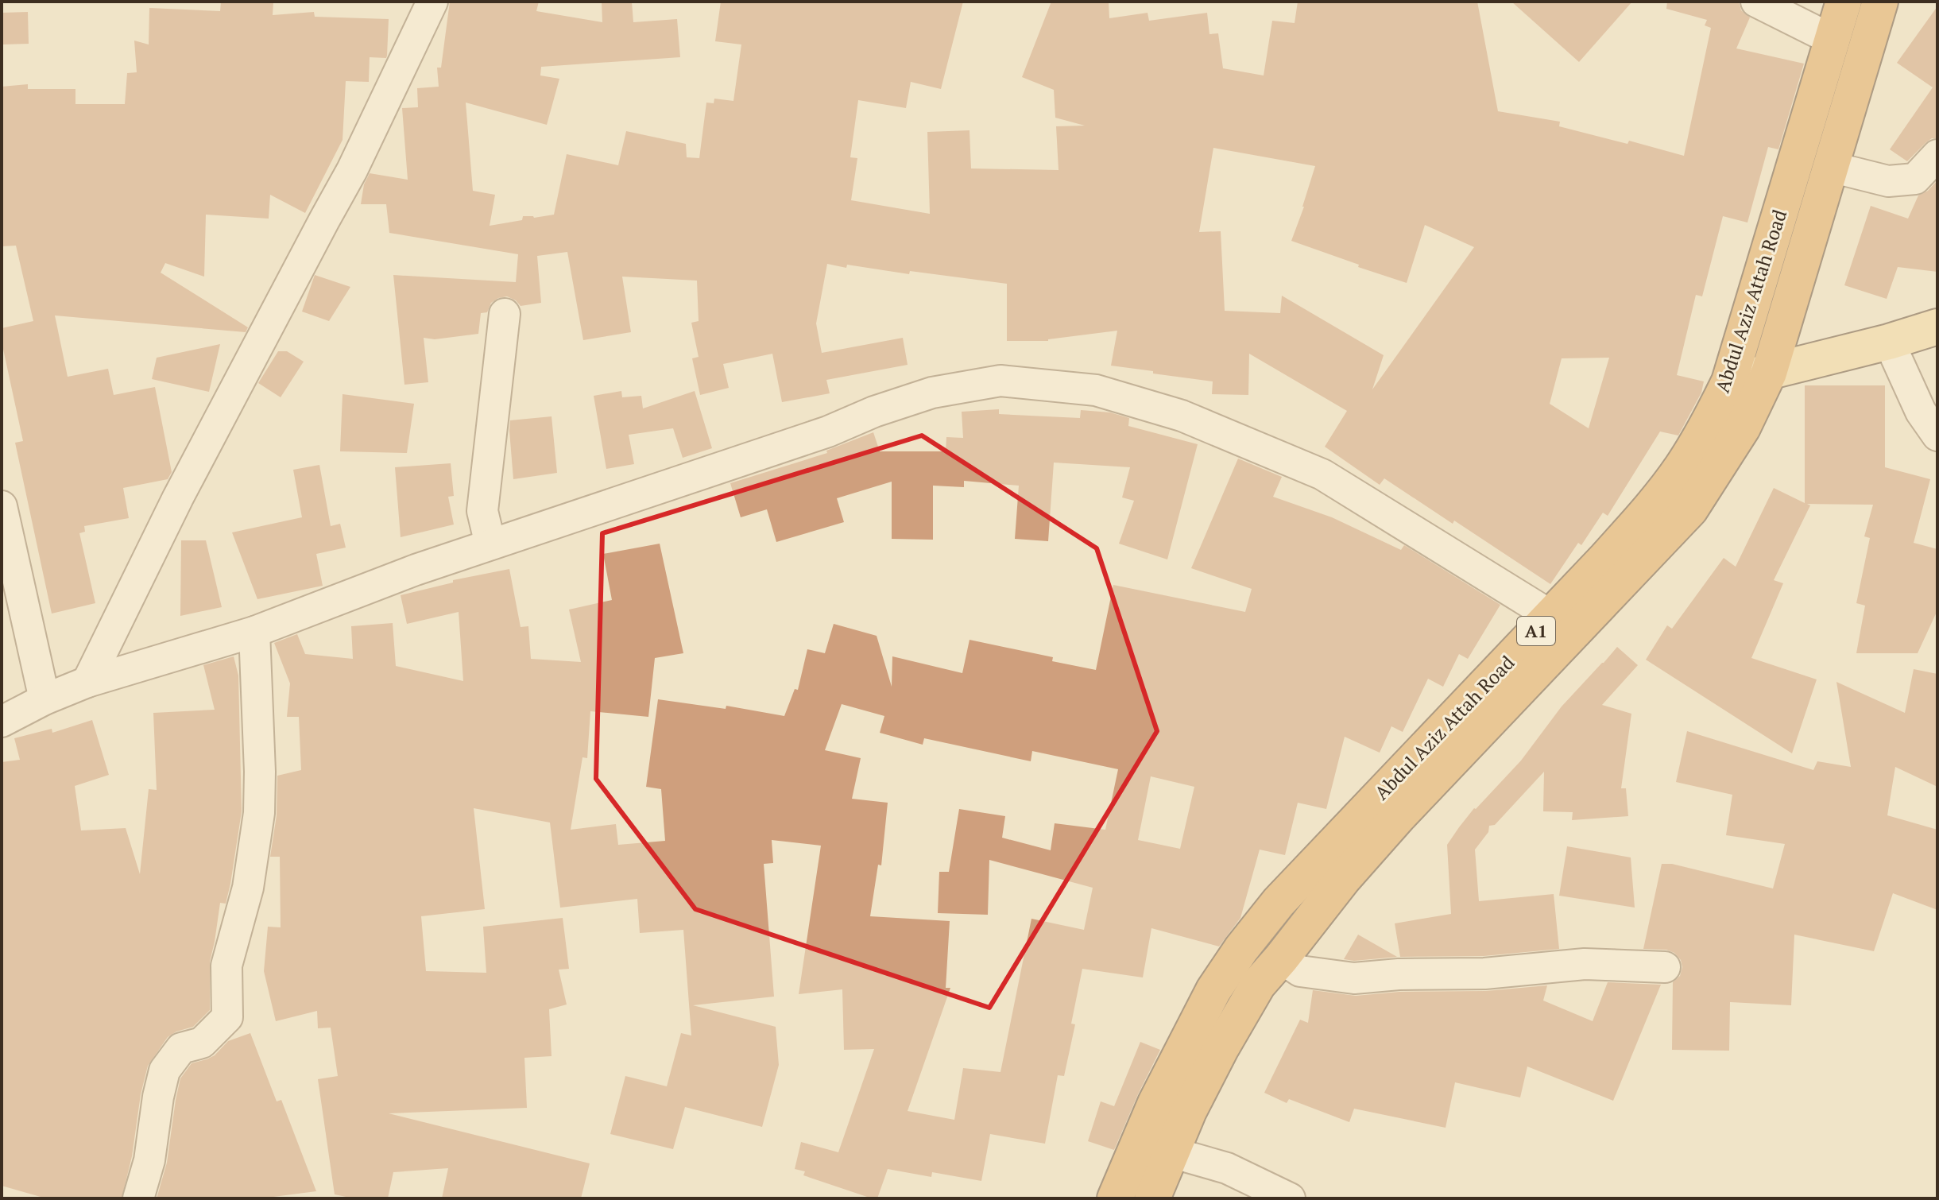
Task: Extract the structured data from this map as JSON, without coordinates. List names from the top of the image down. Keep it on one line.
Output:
{"streets":{"highway":["Abdul Aziz Attah Road","A1"]}}
